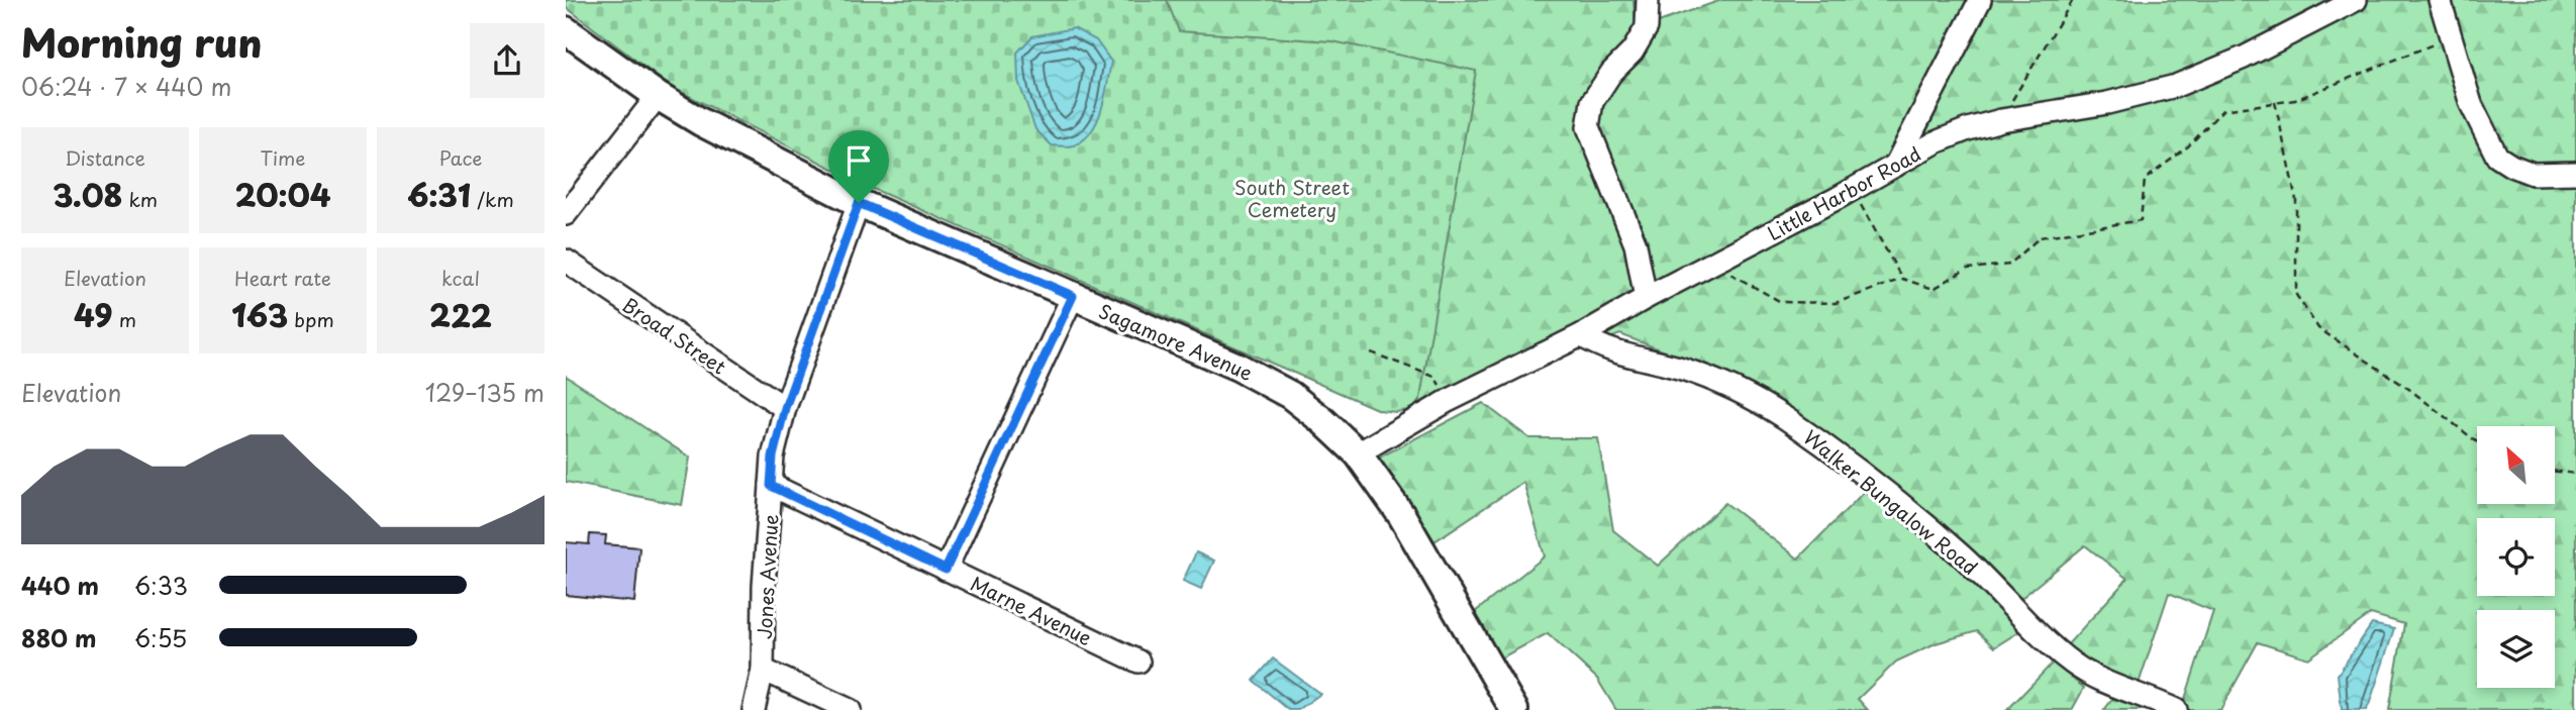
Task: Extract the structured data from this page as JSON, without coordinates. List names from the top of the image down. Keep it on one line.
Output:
{"streets":{"main road":["Sagamore Avenue"],"street":["Little Harbor Road","Broad Street","Walker Bungalow Road","Jones Avenue","Marne Avenue"]},"crossings":[["Little Harbor Road","Sagamore Avenue"],["Little Harbor Road","Walker Bungalow Road"],["Broad Street","Jones Avenue"],["Sagamore Avenue","Jones Avenue"],["Jones Avenue","Marne Avenue"]],"parks":["South Street Cemetery"],"north":"top left","page":{"heading":["Morning run","06:24 · 7 × 440 m"],"stats":[["Distance","3.08 km"],["Time","20:04"],["Pace","6:31 /km"],["Elevation","49 m"],["Heart rate","163 bpm"],["kcal","222"]],"chart":["Elevation","129–135 m"],"list":[{"name":"440 m","note":"6:33"},{"name":"880 m","note":"6:55"}]}}
